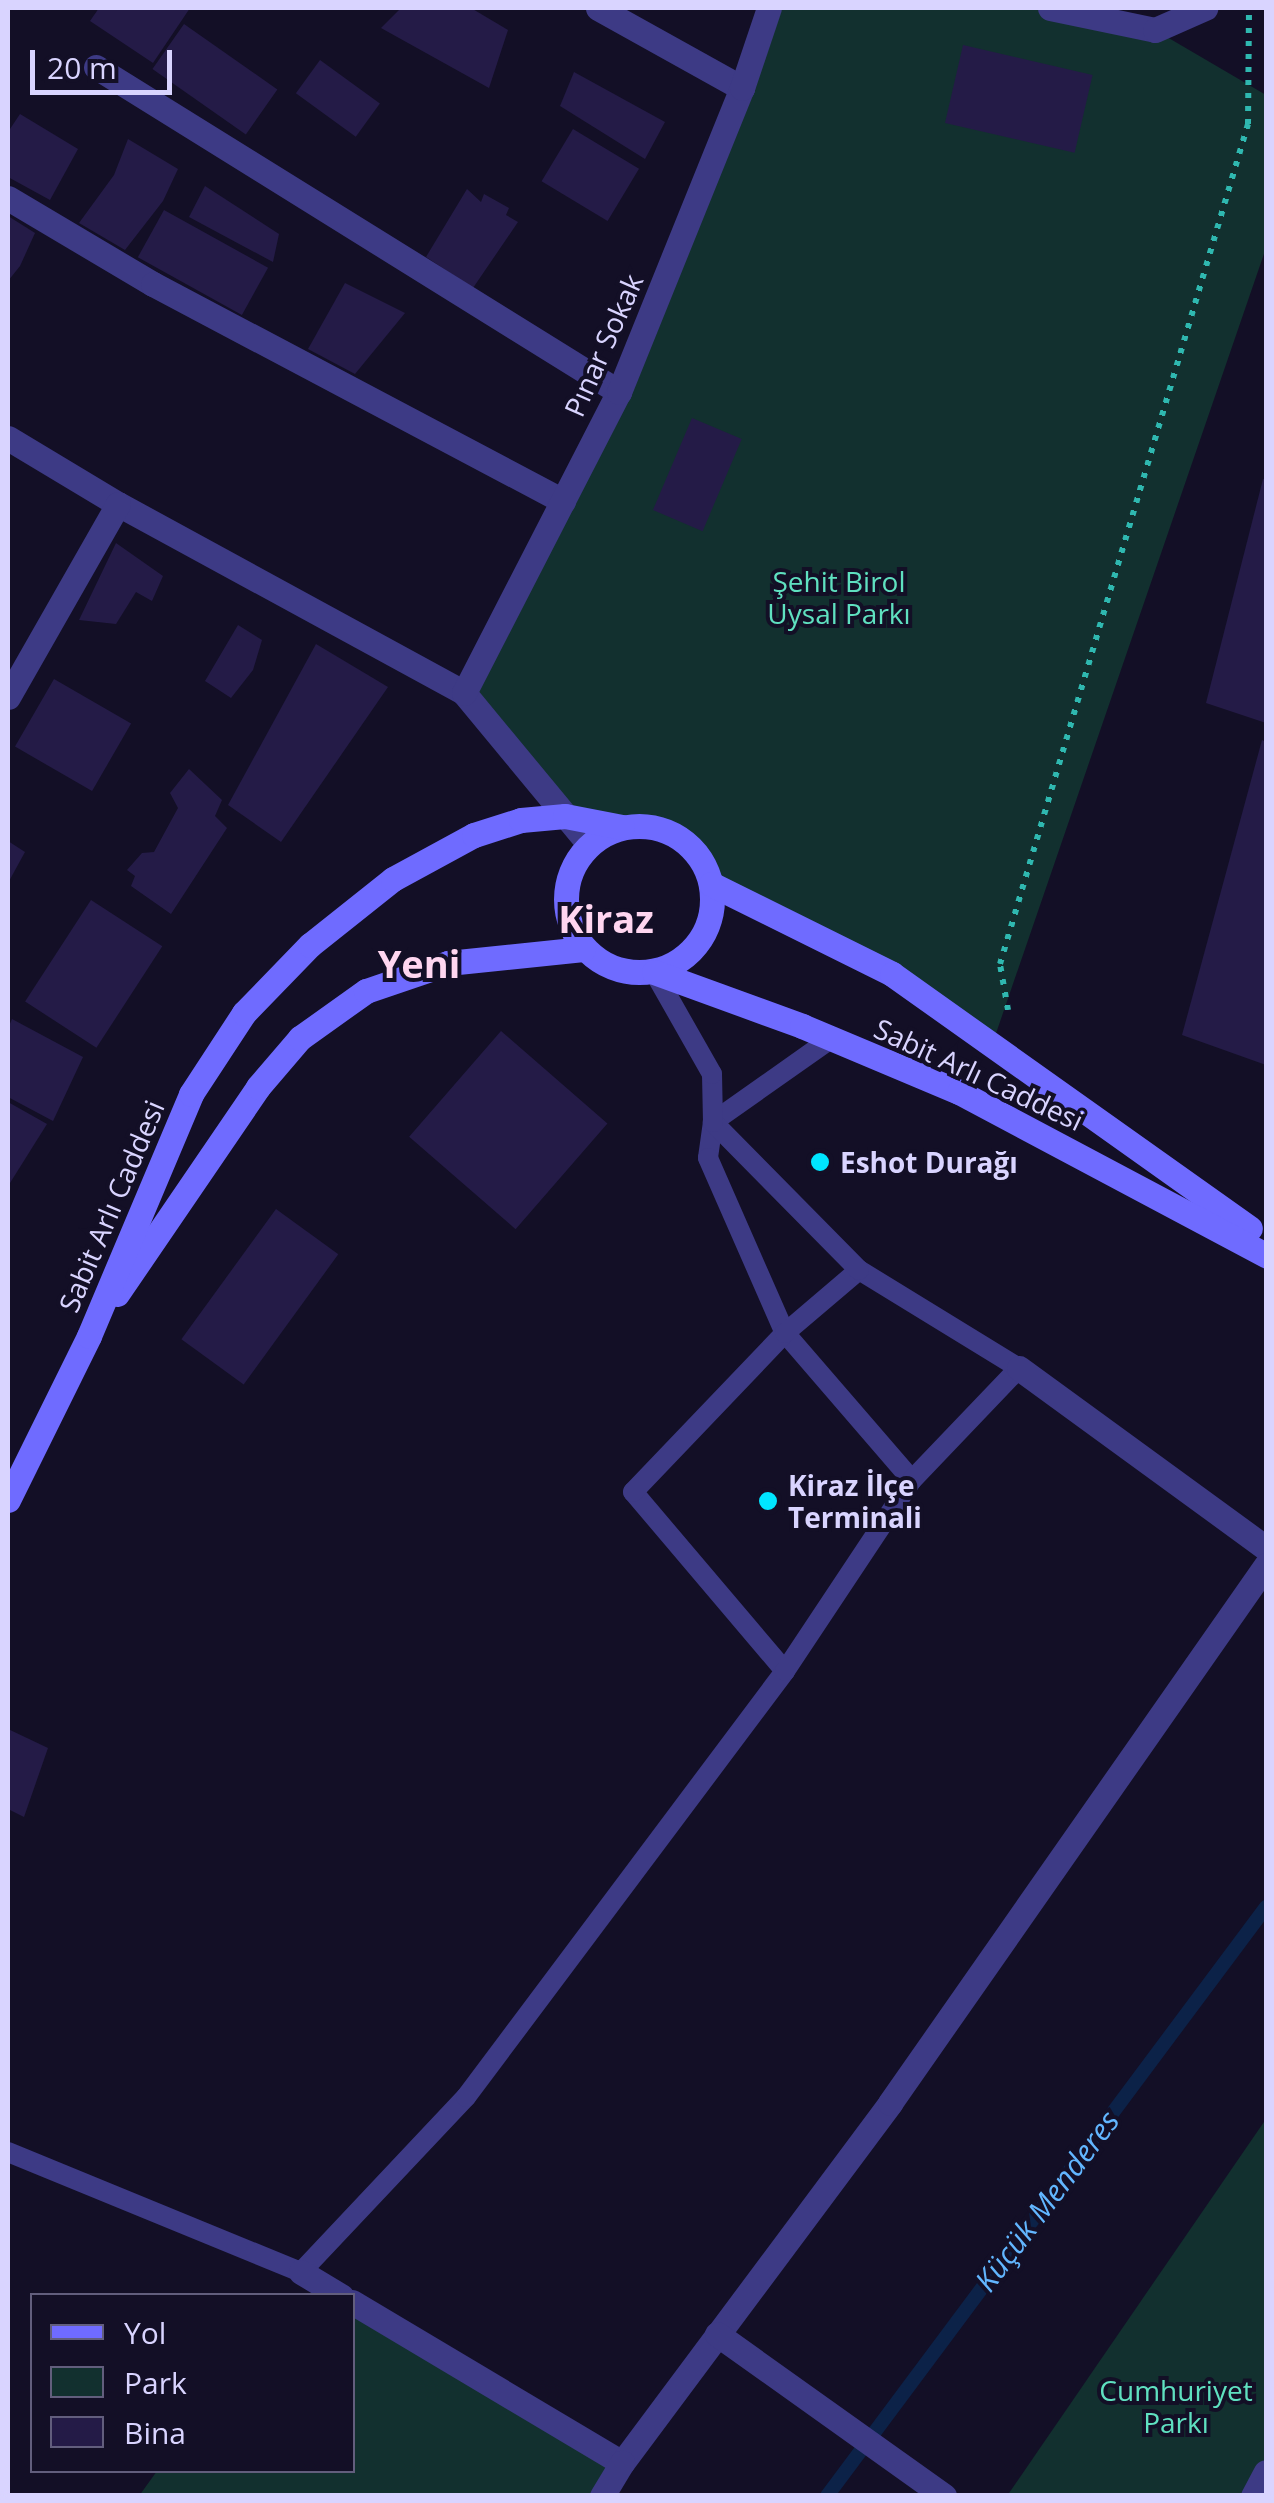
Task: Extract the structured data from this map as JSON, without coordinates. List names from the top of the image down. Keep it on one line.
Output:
{"streets":{"main road":["Sabit Arlı Caddesi"],"street":["Pınar Sokak"]},"districts":["Kiraz","Yeni"],"water":["Küçük Menderes"],"parks":["Şehit Birol Uysal Parkı","Cumhuriyet Parkı"],"places":["Eshot Durağı","Kiraz İlçe Terminali"],"legend":["Yol","Park","Bina"],"scale_bar":"20 m"}
